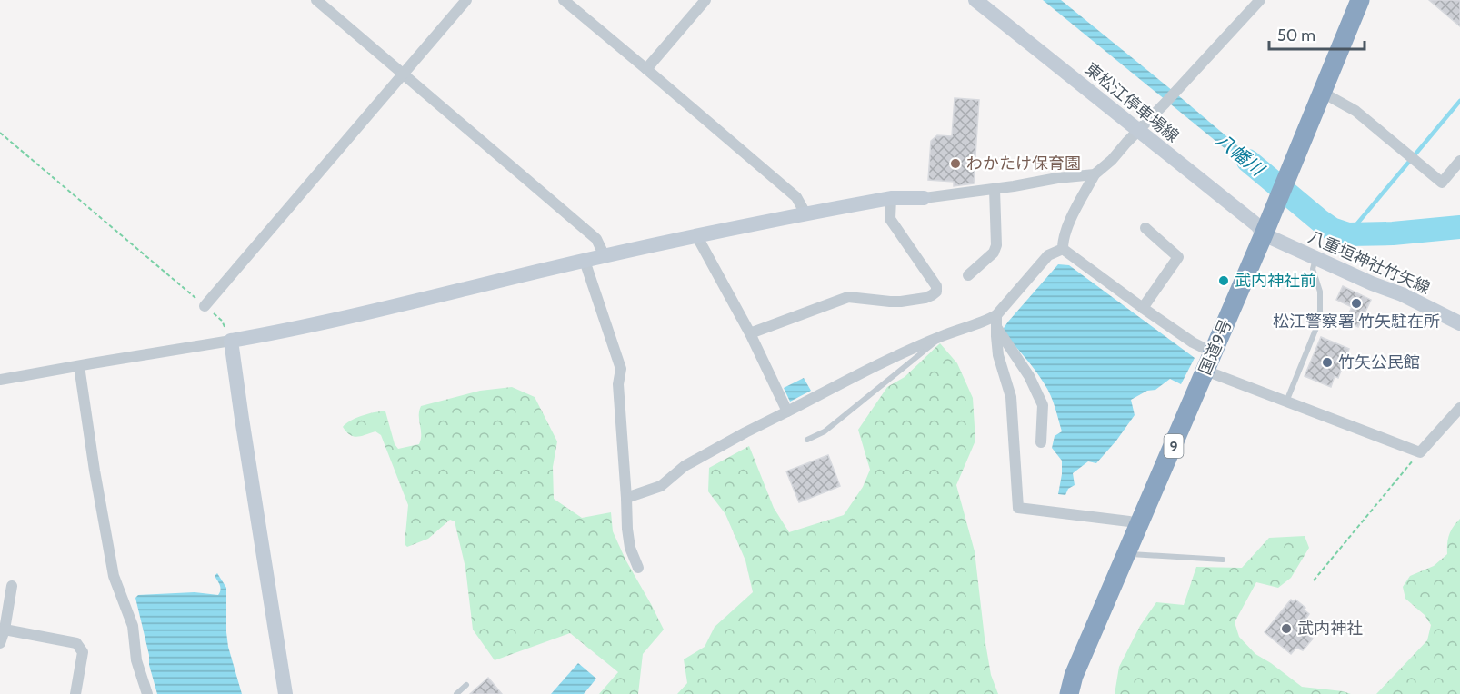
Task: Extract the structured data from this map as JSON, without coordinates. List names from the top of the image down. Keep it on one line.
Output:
{"streets":{"highway":["国道9号","9"],"street":["東松江停車場線","八重垣神社竹矢線"]},"crossings":[["東松江停車場線","八重垣神社竹矢線"],["東松江停車場線","国道9号"],["八重垣神社竹矢線","国道9号"]],"water":["八幡川"],"places":["わかたけ保育園","武内神社前","松江警察署 竹矢駐在所","竹矢公民館","武内神社"],"scale_bar":"50 m"}
